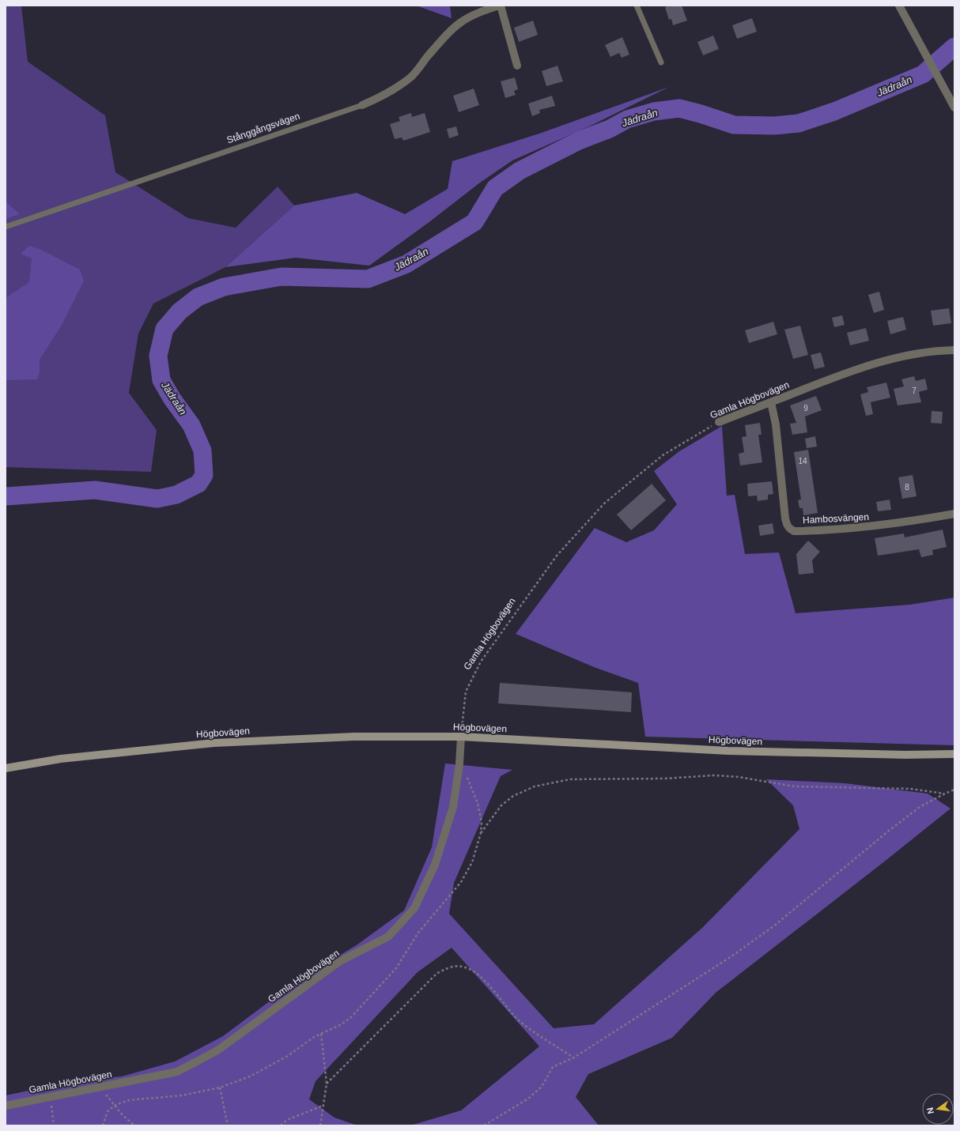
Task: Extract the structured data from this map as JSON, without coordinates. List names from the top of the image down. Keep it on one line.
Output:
{"streets":{"main road":["Högbovägen"],"street":["Stånggångsvägen","Gamla Högbovägen","Hambosvängen"]},"crossings":[["Gamla Högbovägen","Hambosvängen"],["Gamla Högbovägen","Högbovägen"]],"water":["Jädraån"],"house_numbers":["7","9","14","8"],"north":"left"}
